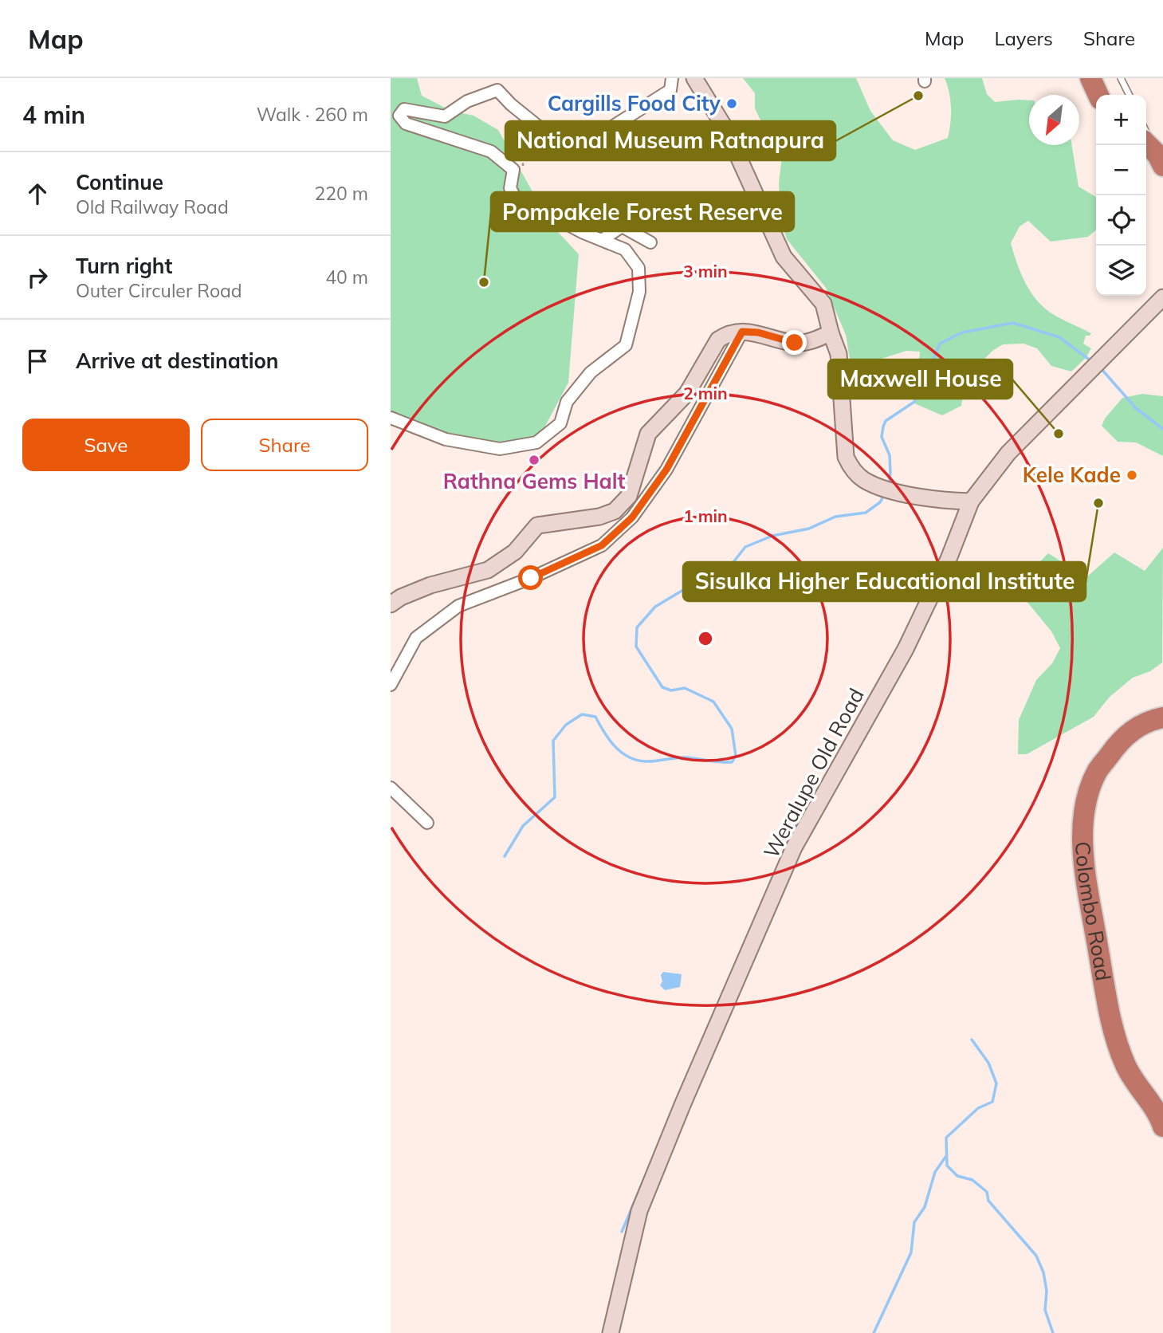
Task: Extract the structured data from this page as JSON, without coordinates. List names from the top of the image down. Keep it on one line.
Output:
{"streets":{"highway":["Colombo Road"],"street":["Weralupe Old Road"]},"places":["National Museum Ratnapura","Cargills Food City","Pompakele Forest Reserve","Maxwell House","Rathna Gems Halt","Kele Kade","Sisulka Higher Educational Institute"],"north":"bottom left","page":{"header":"Map","nav":["Map","Layers","Share"],"heading":["4 min","Walk · 260 m"],"map_buttons":["+","−"],"list":[["Continue","Old Railway Road","220 m"],["Turn right","Outer Circuler Road","40 m"],"Arrive at destination"],"buttons":["Save","Share"]},"rings":["3 min","2 min","1 min"]}
